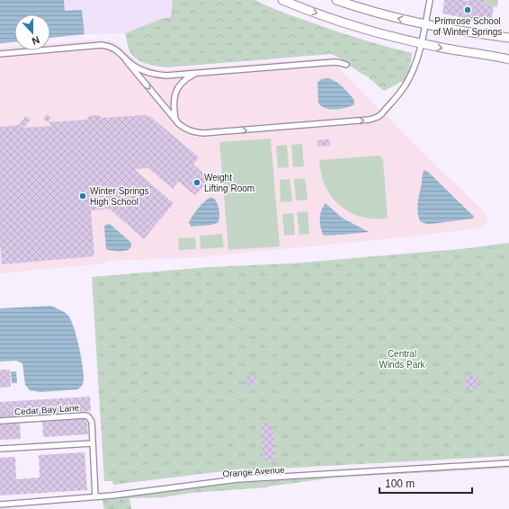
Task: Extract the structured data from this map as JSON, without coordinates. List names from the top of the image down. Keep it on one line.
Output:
{"streets":{"street":["Cedar Bay Lane","Orange Avenue"]},"crossings":[["Cedar Bay Lane","Orange Avenue"]],"parks":["Central Winds Park"],"places":["Primrose School of Winter Springs","Weight Lifting Room","Winter Springs High School"],"scale_bar":"100 m","north":"bottom"}
